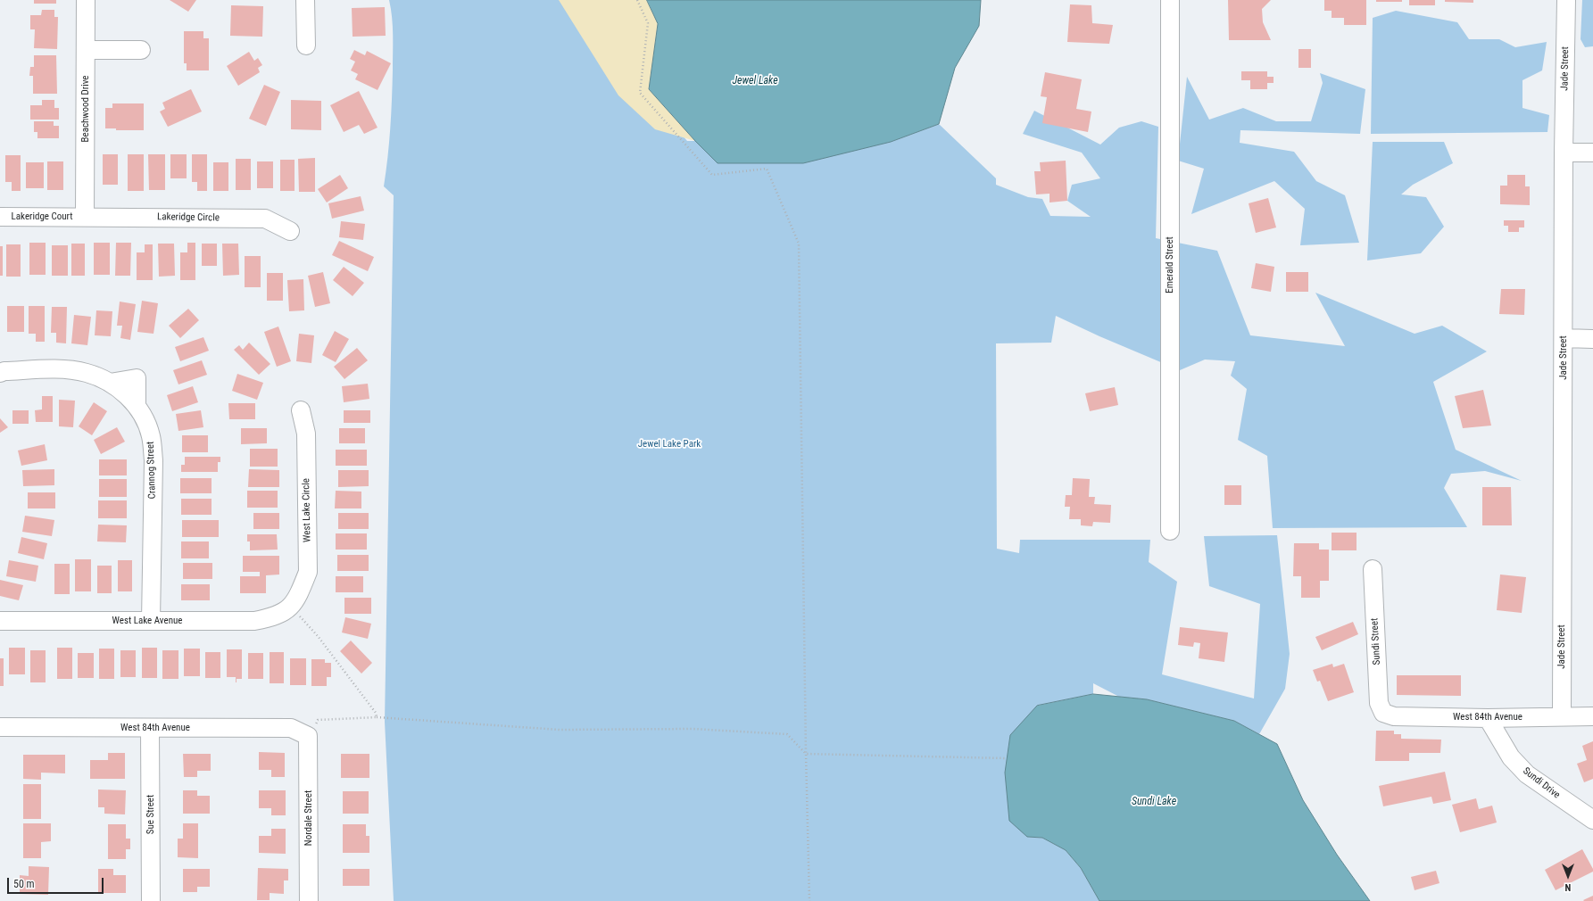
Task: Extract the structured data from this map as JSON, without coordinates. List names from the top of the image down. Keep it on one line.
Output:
{"streets":{"street":["Jade Street","Beachwood Drive","Lakeridge Court","Lakeridge Circle","Emerald Street","Crannog Street","West Lake Circle","West Lake Avenue","Sundi Street","West 84th Avenue","Sundi Drive","Sue Street","Nordale Street"]},"crossings":[["Jade Street","West 84th Avenue"],["Beachwood Drive","Lakeridge Court"],["Beachwood Drive","Lakeridge Circle"],["Lakeridge Court","Lakeridge Circle"],["Crannog Street","West Lake Avenue"],["West Lake Circle","West Lake Avenue"],["Sundi Street","West 84th Avenue"],["West 84th Avenue","Sundi Drive"],["West 84th Avenue","Sue Street"],["West 84th Avenue","Nordale Street"]],"water":["Jewel Lake","Sundi Lake"],"parks":["Jewel Lake Park"],"scale_bar":"50 m","north":"bottom"}
